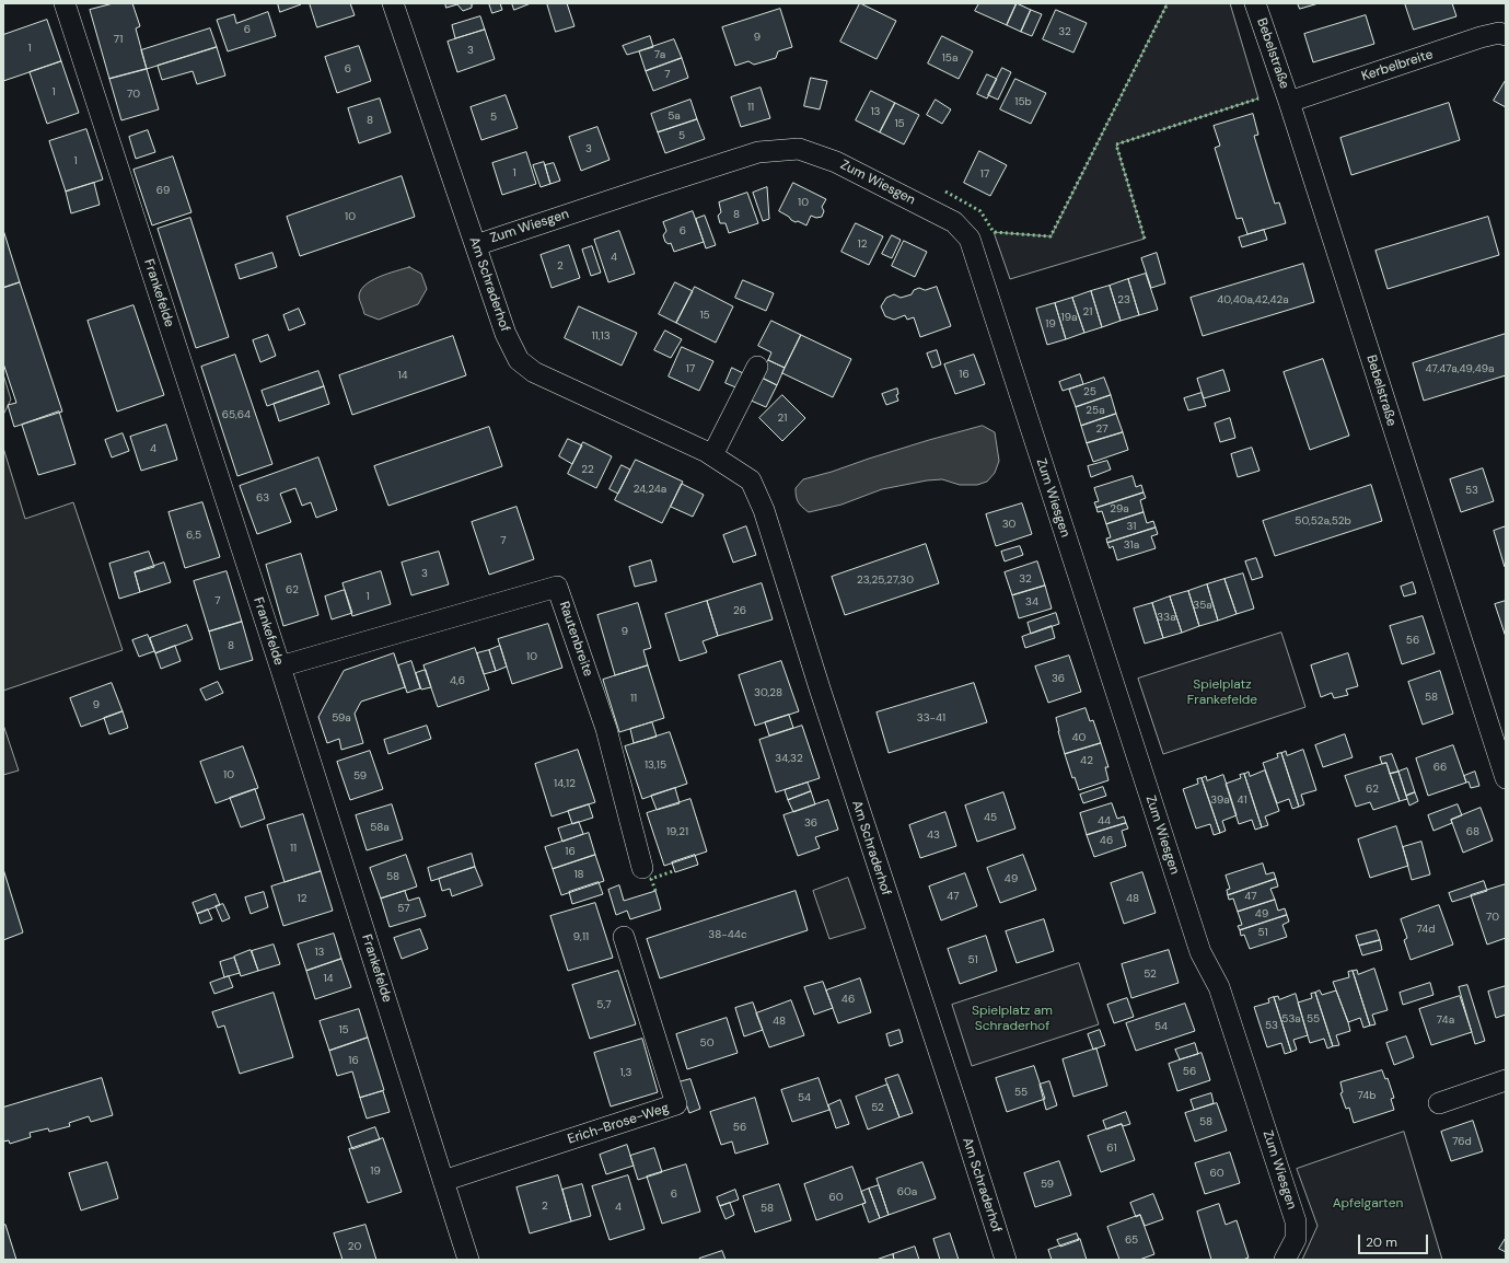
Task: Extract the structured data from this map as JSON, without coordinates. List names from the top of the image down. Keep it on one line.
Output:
{"streets":{"street":["Bebelstraße","Kerbelbreite","Zum Wiesgen","Am Schraderhof","Frankefelde","Rautenbreite","Erich-Brose-Weg"]},"crossings":[["Bebelstraße","Kerbelbreite"],["Zum Wiesgen","Am Schraderhof"],["Frankefelde","Rautenbreite"],["Frankefelde","Erich-Brose-Weg"]],"parks":["Spielplatz Frankefelde","Spielplatz am Schraderhof","Apfelgarten"],"house_numbers":["6","32","9","71","1","3","7a","15a","6","7","1","70","15b","11","13","5a","5","8","15","5","3","1","1","17","69","10","8","10","6","12","4","2","23","40,40a,42,42a","21","15","19a","19","11,13","17","47,47a,49,49a","16","14","25","25a","65,64","21","27","4","22","24,24a","53","63","29a","50,52a,52b","30","31","6,5","7","31a","3","32","23,25,27,30","62","1","7","34","35a","26","33a","9","56","8","10","36","4,6","30,28","58","11","9","59a","33-41","40","34,32","42","13,15","66","10","59","14,12","62","39a","41","45","44","36","58a","19,21","68","43","46","11","16","18","58","49","47","47","12","48","57","49","70","74d","51","38-44c","9,11","13","51","52","14","46","5,7","53a","55","74a","48","53","54","15","50","16","56","1,3","55","74b","54","52","58","56","76d","61","19","60","59","60a","6","60","2","4","58","65","20"],"scale_bar":"20 m"}
